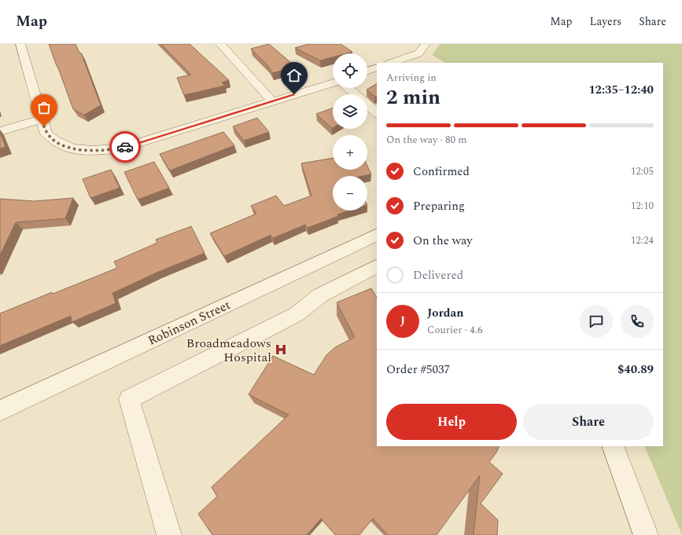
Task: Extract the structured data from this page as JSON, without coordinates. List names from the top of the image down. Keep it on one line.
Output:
{"streets":{"street":["Robinson Street"]},"places":{"hospital":["Broadmeadows Hospital"]},"page":{"header":"Map","nav":["Map","Layers","Share"],"map_buttons":["+","−"],"heading":["2 min","Arriving in","12:35–12:40"],"panel":["Jordan","Courier · 4.6","Order #5037","$40.89"],"bar":"On the way · 80 m","list":[["Confirmed","12:05"],["Preparing","12:10"],["On the way","12:24"],"Delivered"],"round":"J","buttons":["Help","Share"]}}
